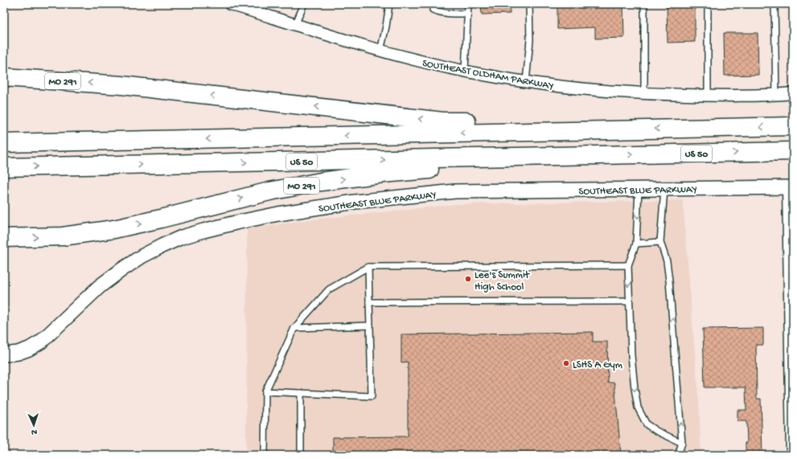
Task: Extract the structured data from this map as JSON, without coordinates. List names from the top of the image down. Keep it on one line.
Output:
{"streets":{"highway":["MO 291","US 50"],"street":["SOUTHEAST OLDHAM PARKWAY","SOUTHEAST BLUE PARKWAY"]},"crossings":[["MO 291","US 50"]],"places":["Lee's Summit High School","LSHS A Gym"],"north":"bottom"}
